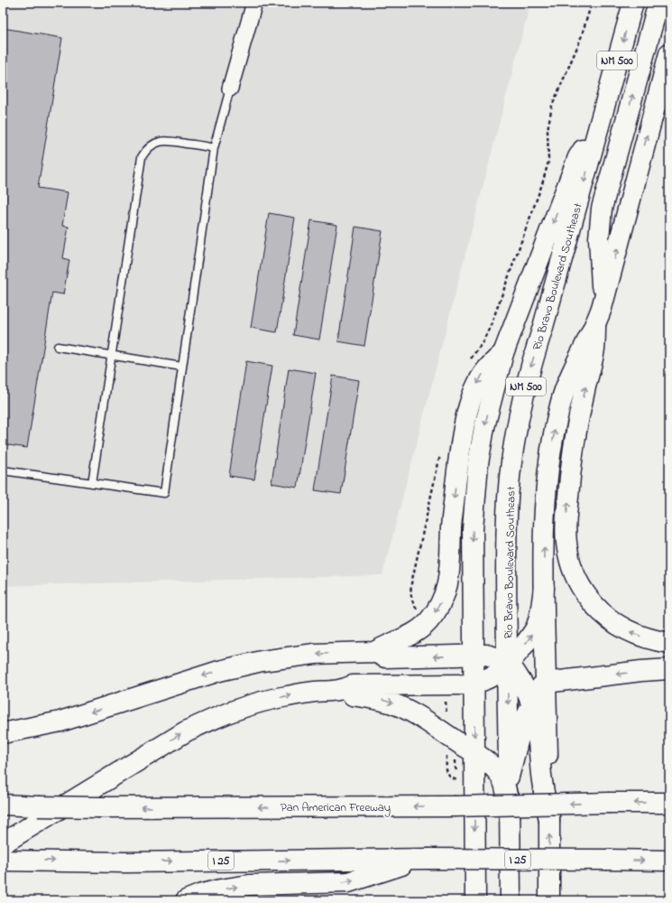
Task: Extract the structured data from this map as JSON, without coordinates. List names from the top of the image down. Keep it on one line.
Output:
{"streets":{"main road":["NM 500","Rio Bravo Boulevard Southeast","Pan American Freeway","I 25"]}}
